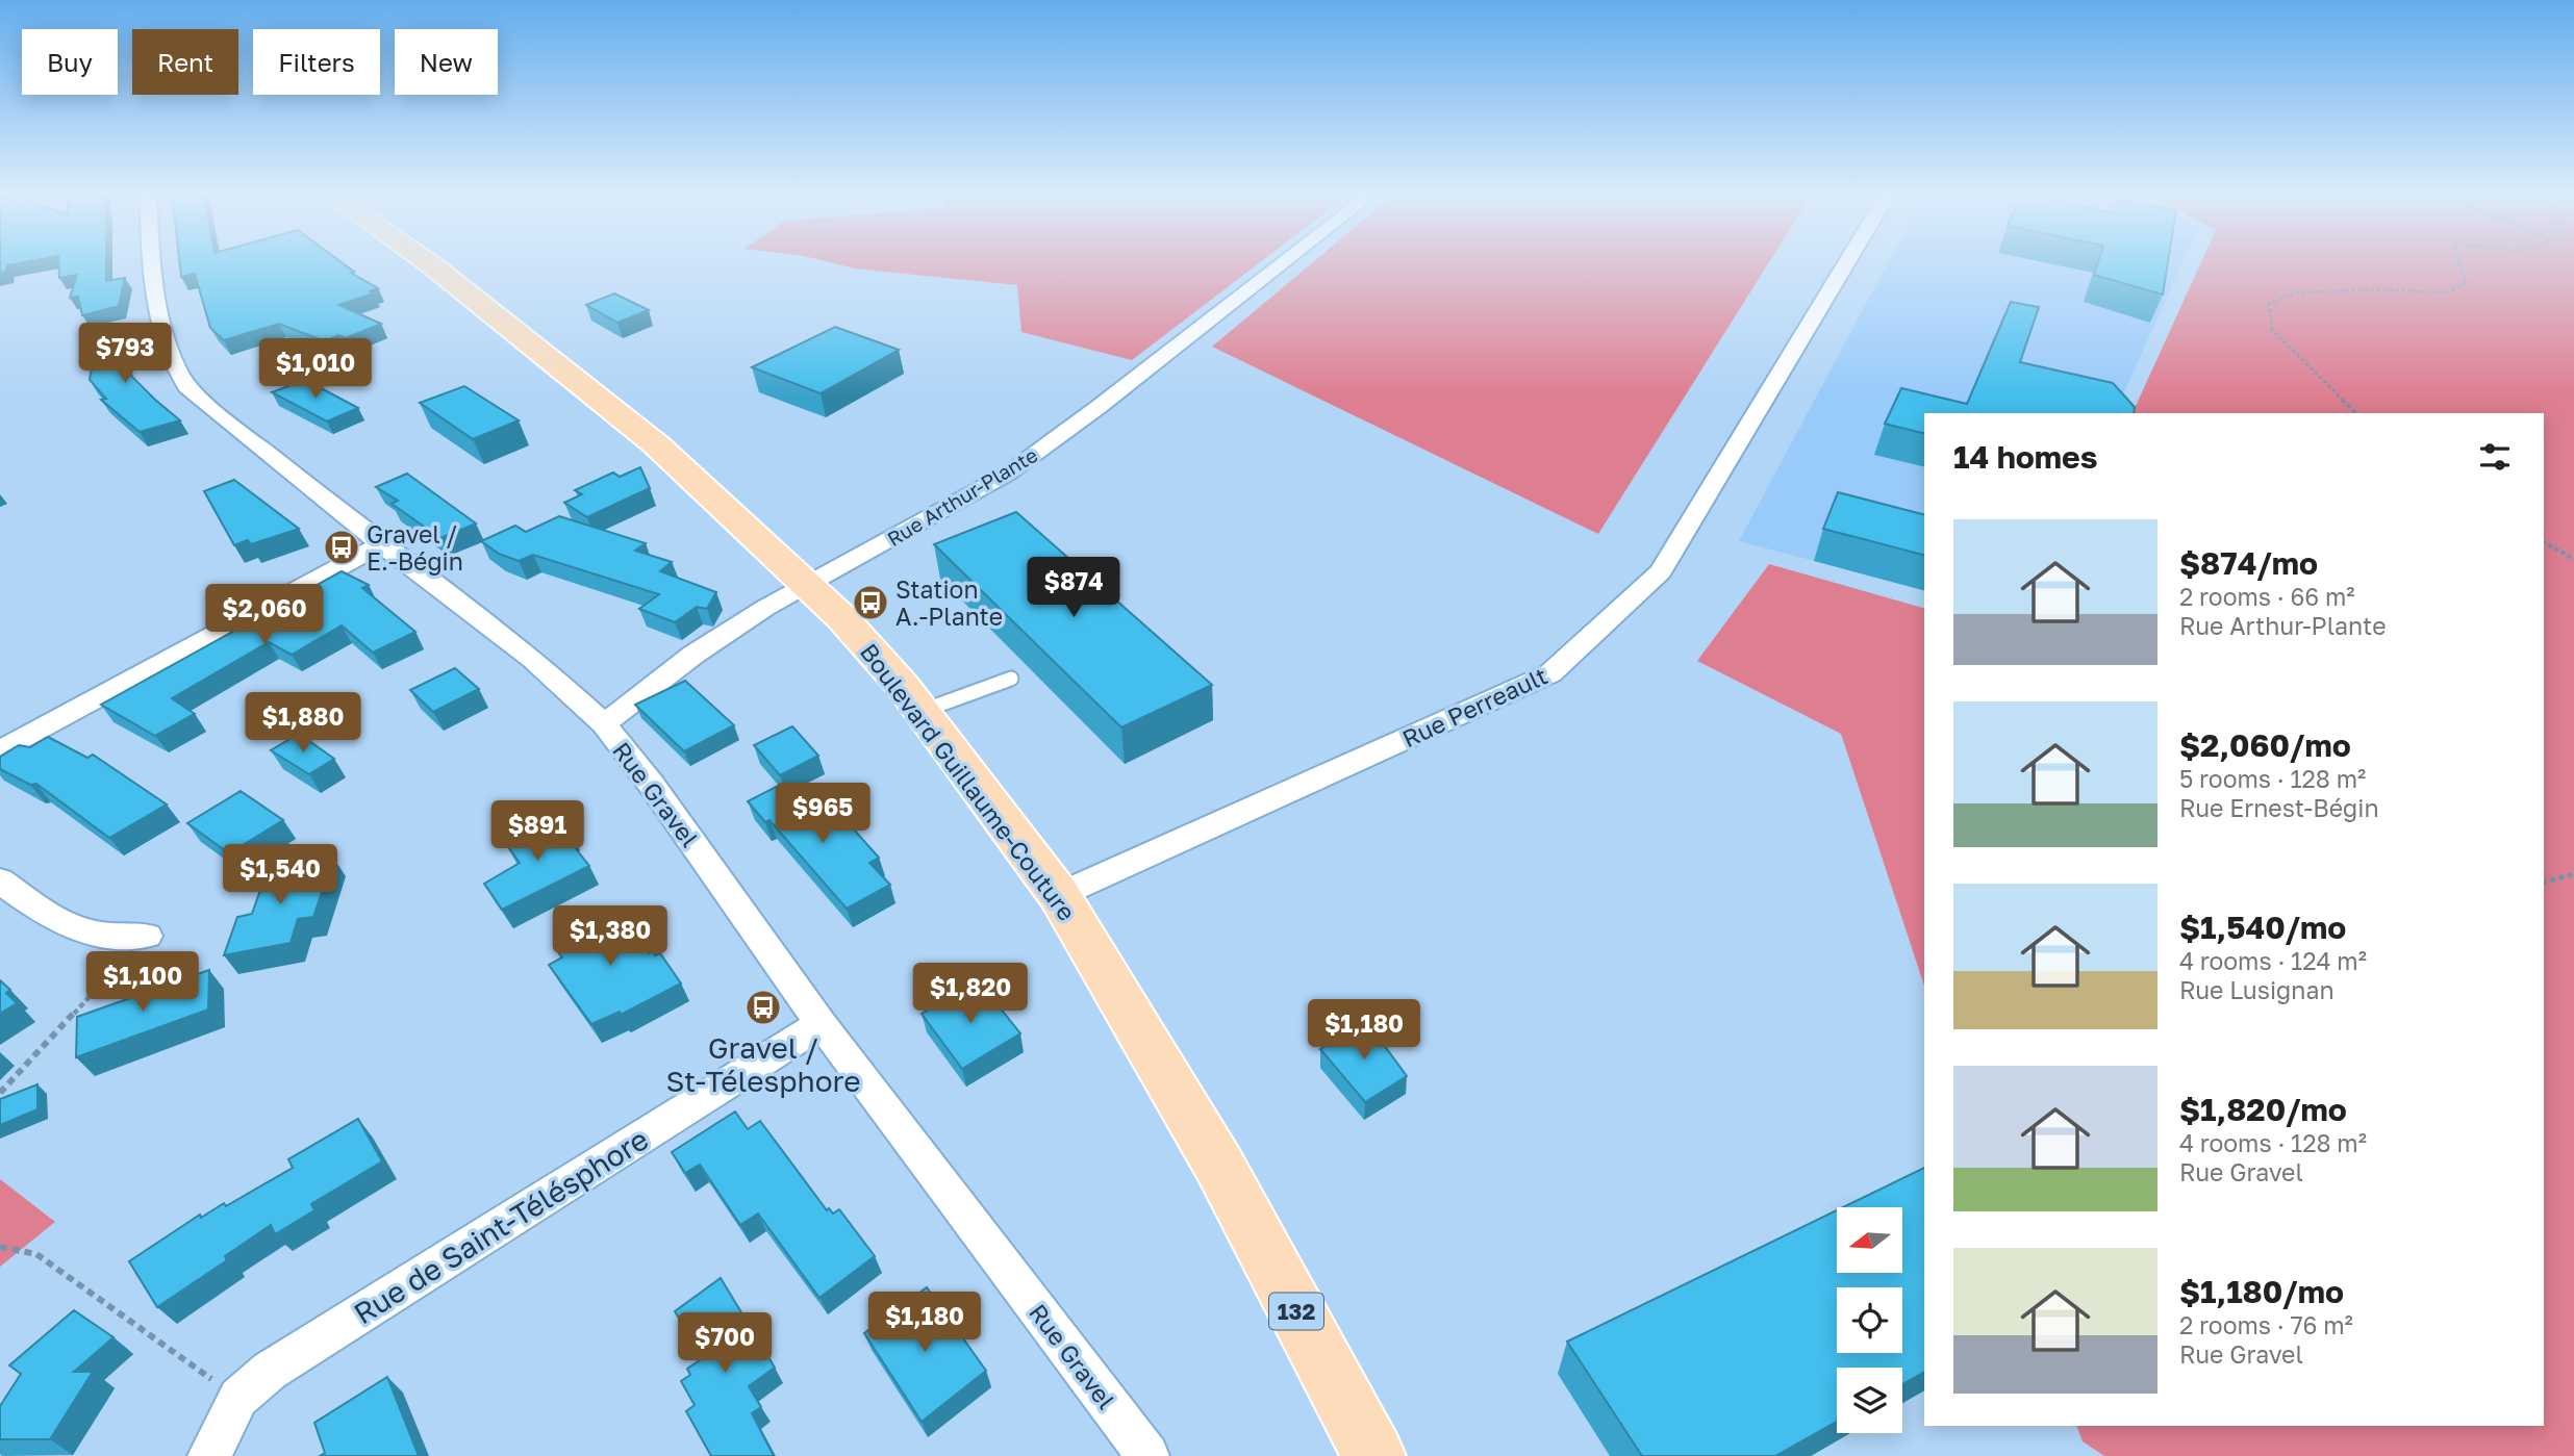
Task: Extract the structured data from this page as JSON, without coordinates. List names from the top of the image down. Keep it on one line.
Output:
{"streets":{"main road":["Boulevard Guillaume-Couture","132"],"street":["Rue Arthur-Plante","Rue Perreault","Rue Gravel","Rue de Saint-Télésphore"]},"crossings":[["Rue Arthur-Plante","Boulevard Guillaume-Couture"],["Rue Arthur-Plante","Rue Gravel"],["Rue Perreault","Boulevard Guillaume-Couture"],["Rue Gravel","Rue de Saint-Télésphore"]],"places":{"bus stop":["Gravel / E.-Bégin","Station A.-Plante","Gravel / St-Télesphore"]},"north":"left","page":{"chip":["Buy","Rent","Filters","New"],"price":["$793","$1,010","$874","$2,060","$1,880","$965","$891","$1,540","$1,380","$1,100","$1,820","$1,180","$1,180","$700"],"heading":"14 homes","list":[{"name":"$874/mo","note":"2 rooms · 66 m² · Rue Arthur-Plante"},{"name":"$2,060/mo","note":"5 rooms · 128 m² · Rue Ernest-Bégin"},{"name":"$1,540/mo","note":"4 rooms · 124 m² · Rue Lusignan"},{"name":"$1,820/mo","note":"4 rooms · 128 m² · Rue Gravel"},{"name":"$1,180/mo","note":"2 rooms · 76 m² · Rue Gravel"}]}}
